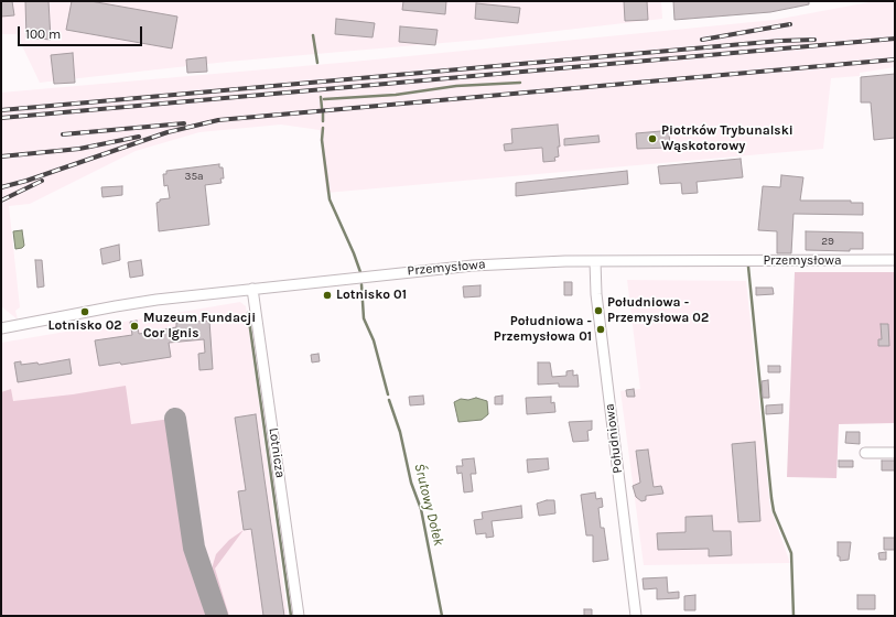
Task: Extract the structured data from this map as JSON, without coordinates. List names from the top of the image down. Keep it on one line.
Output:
{"streets":{"street":["Przemysłowa","Południowa","Lotnicza"]},"crossings":[["Przemysłowa","Południowa"],["Przemysłowa","Lotnicza"]],"water":["Śrutowy Dołek"],"places":["Piotrków Trybunalski Wąskotorowy","Lotnisko 01","Południowa - Przemysłowa 02","Lotnisko 02","Muzeum Fundacji Cor Ignis","Południowa - Przemysłowa 01"],"house_numbers":["35a","29"],"scale_bar":"100 m"}
